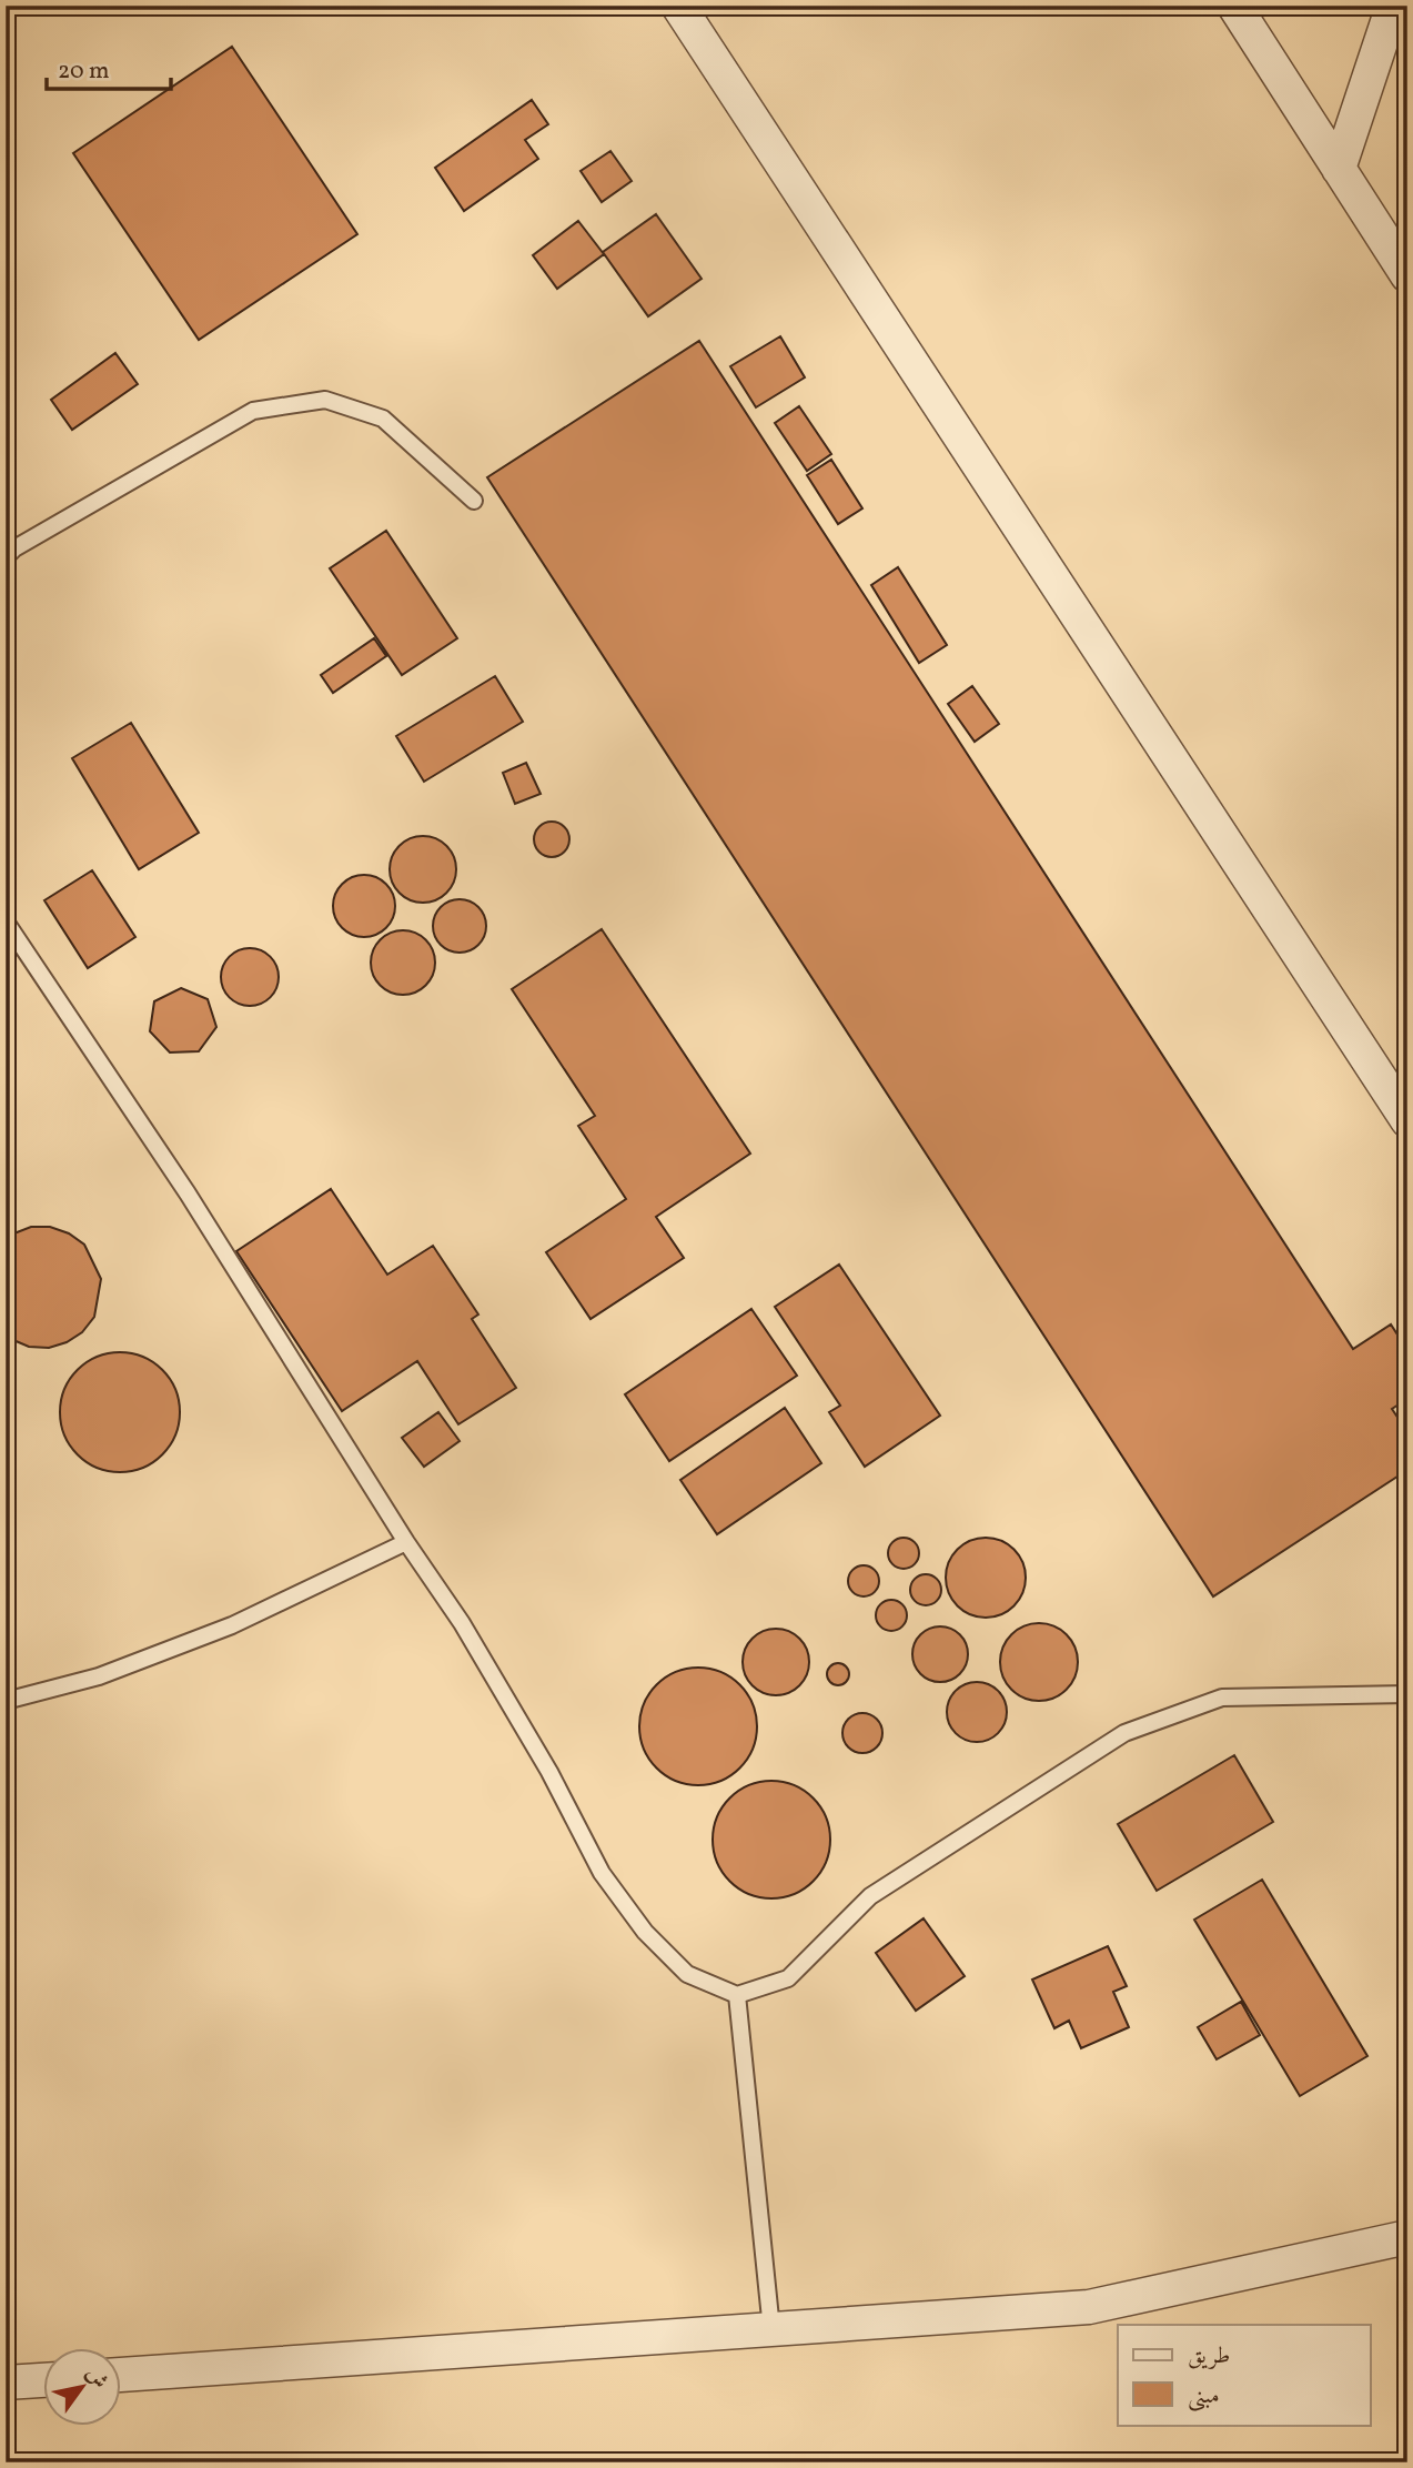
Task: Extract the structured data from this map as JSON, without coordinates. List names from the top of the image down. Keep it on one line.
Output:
{"legend":["طريق","مبنى"],"scale_bar":"20 m","north":"top right"}
